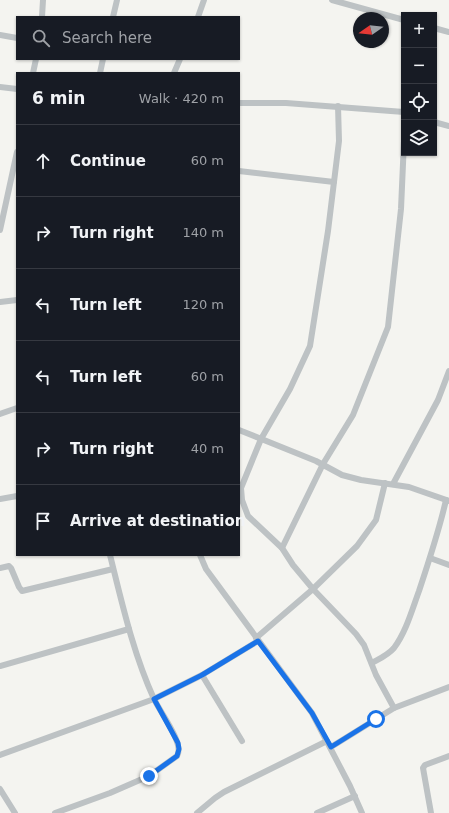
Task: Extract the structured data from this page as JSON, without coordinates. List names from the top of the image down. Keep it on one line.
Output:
{"north":"left","page":{"map_buttons":["+","−"],"search":"Search here","heading":["6 min","Walk · 420 m"],"list":[["Continue","60 m"],["Turn right","140 m"],["Turn left","120 m"],["Turn left","60 m"],["Turn right","40 m"],"Arrive at destination"]}}
